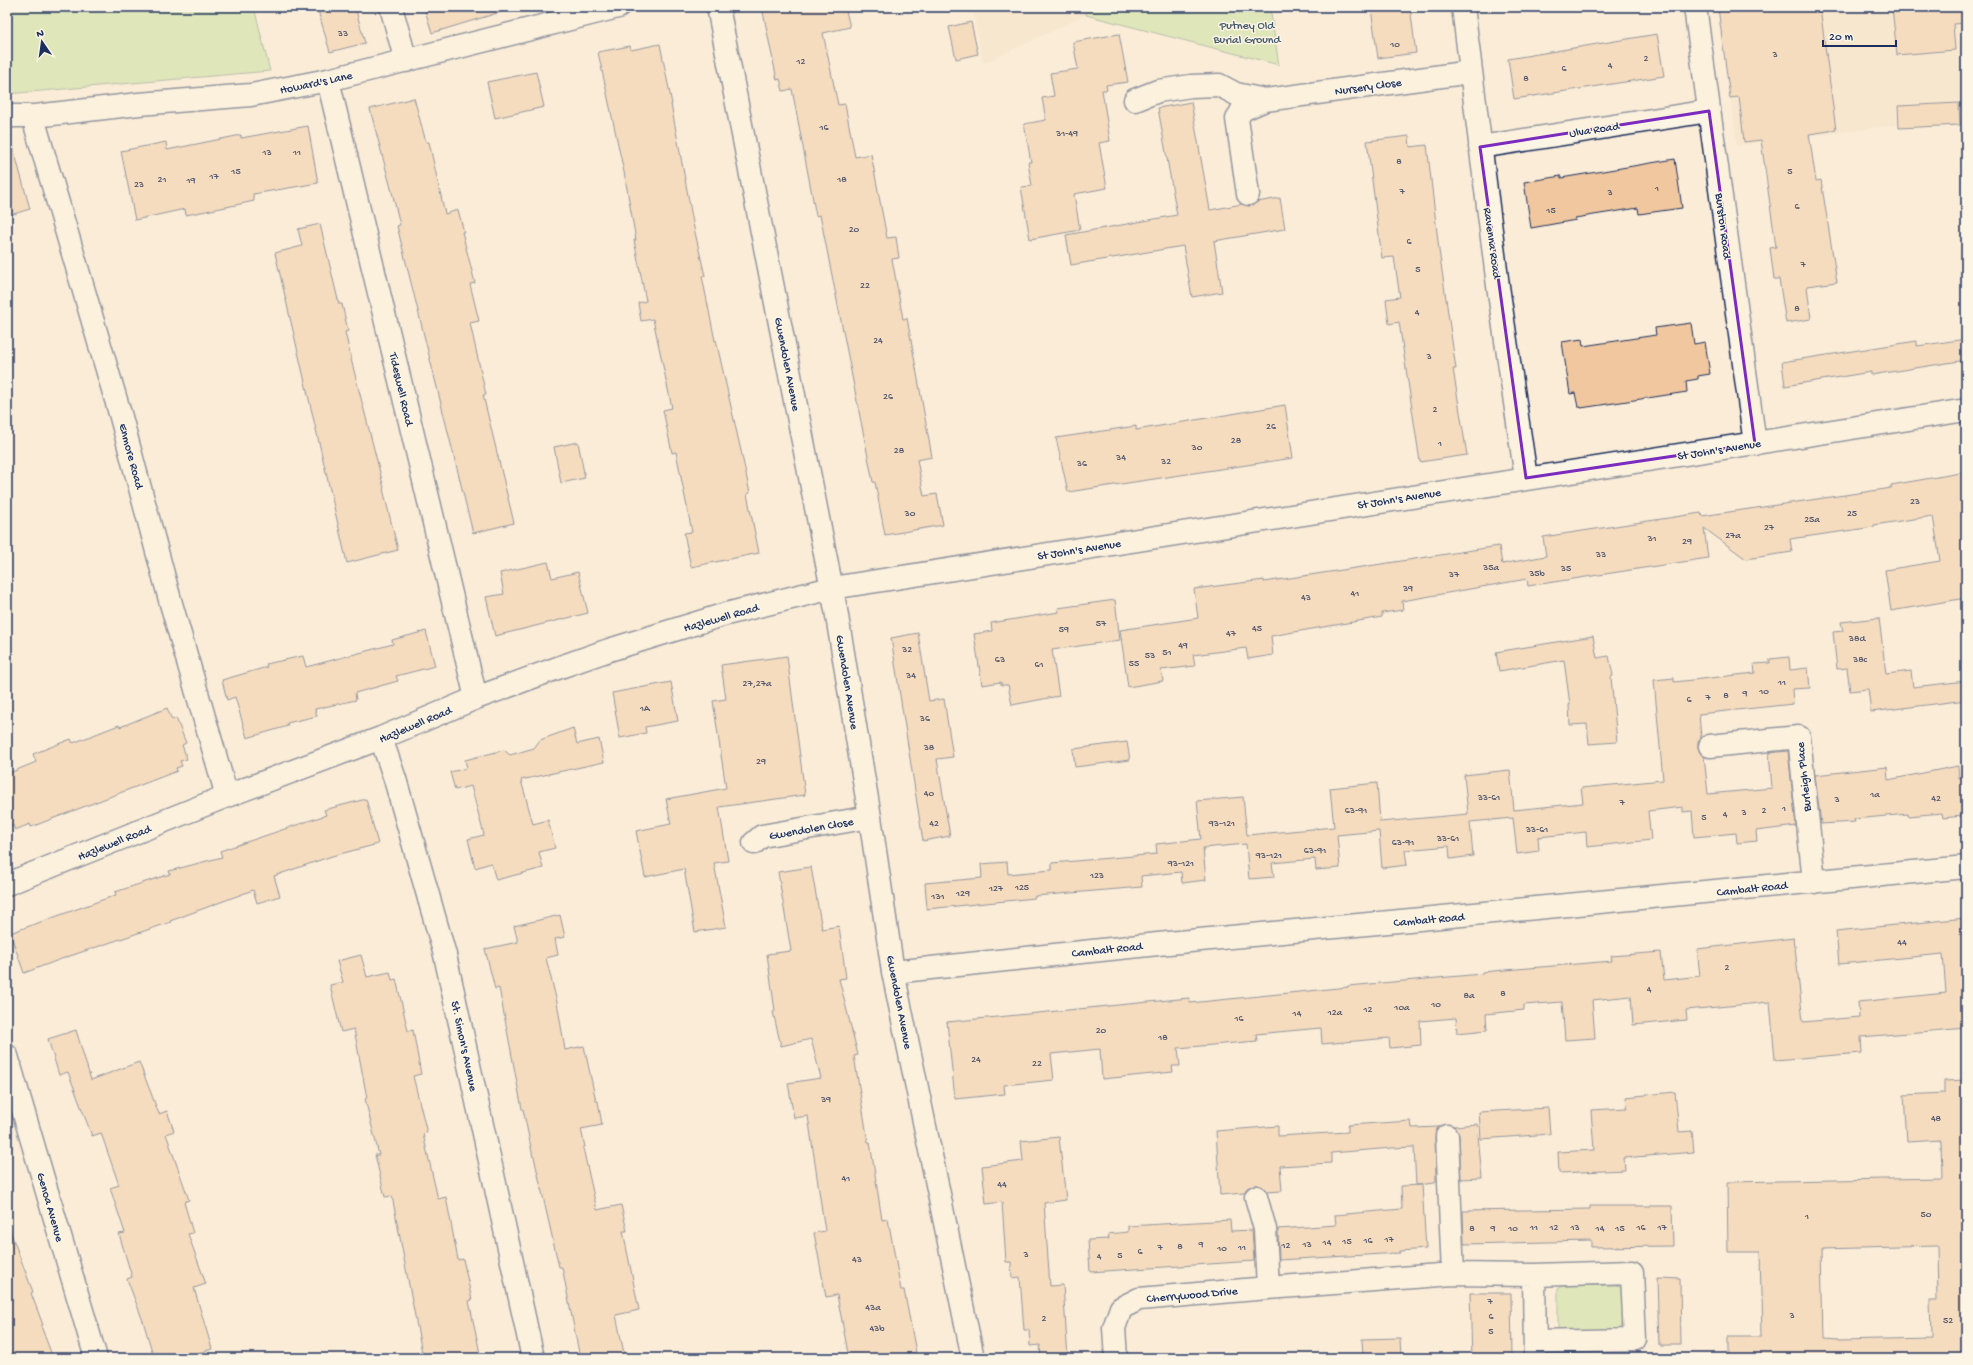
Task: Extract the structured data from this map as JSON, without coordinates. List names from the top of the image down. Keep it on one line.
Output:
{"streets":{"street":["Howard's Lane","Nursery Close","Ulva Road","Burston Road","Ravenna Road","Gwendolen Avenue","Tideswell Road","St John's Avenue","Enmore Road","Hazlewell Road","Burleigh Place","Gwendolen Close","Cambalt Road","St. Simon's Avenue","Genoa Avenue","Cherrywood Drive"]},"crossings":[["Howard's Lane","Tideswell Road"],["Howard's Lane","Enmore Road"],["Nursery Close","Ravenna Road"],["Ulva Road","Burston Road"],["Ulva Road","Ravenna Road"],["Burston Road","St John's Avenue"],["Ravenna Road","St John's Avenue"],["Gwendolen Avenue","St John's Avenue"],["Gwendolen Avenue","Hazlewell Road"],["Gwendolen Avenue","Gwendolen Close"],["Gwendolen Avenue","Cambalt Road"],["Tideswell Road","Hazlewell Road"],["St John's Avenue","Hazlewell Road"],["Enmore Road","Hazlewell Road"],["Hazlewell Road","St. Simon's Avenue"],["Burleigh Place","Cambalt Road"]],"parks":["Putney Old Burial Ground"],"house_numbers":["33","10","3","2","12","4","6","8","16","31-49","13","11","8","15","5","17","21","18","19","23","1","7","3","6","15","20","6","7","5","22","8","4","24","3","26","2","26","28","1","30","28","34","32","36","23","30","25","25a","27","27a","31","29","33","35a","35","35b","37","39","41","43","57","45","59","47","38d","49","32","51","53","63","38c","55","61","34","11","27,27a","10","9","8","7","6","1A","36","38","29","40","1a","33-61","42","3","7","1","63-91","2","3","4","5","42","93-121","33-61","33-61","63-91","63-91","93-121","93-121","123","125","127","129","131","44","2","4","8","8a","10","10a","12","12a","14","16","20","18","24","22","39","48","41","44","50","1","11","12","13","16","17","8","9","10","14","15","17","16","15","14","9","13","12","8","7","11","10","6","3","5","4","43","7","43a","3","6","2","52","43b","5"],"scale_bar":"20 m","north":"top"}
